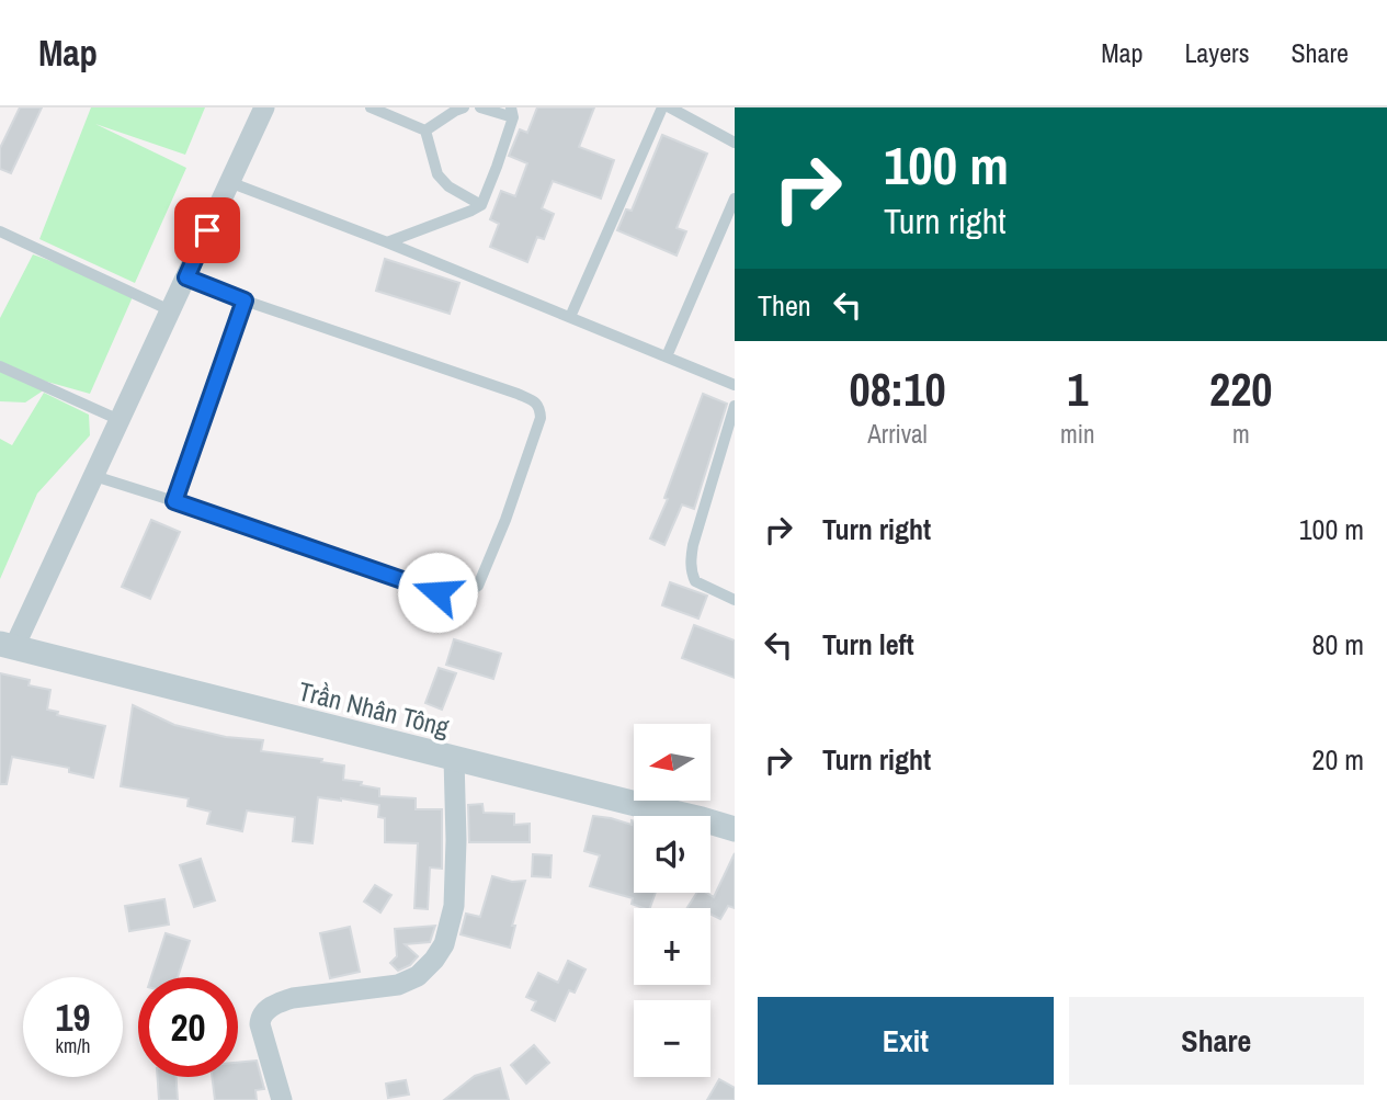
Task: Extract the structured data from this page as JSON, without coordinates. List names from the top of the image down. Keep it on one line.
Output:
{"streets":{"street":["Trần Nhân Tông"]},"north":"left","page":{"header":"Map","nav":["Map","Layers","Share"],"turn":["100 m","Turn right"],"then":"Then","eta":["08:10","Arrival","1","min","220","m"],"list":[{"name":"Turn right","value":"100 m"},{"name":"Turn left","value":"80 m"},{"name":"Turn right","value":"20 m"}],"map_buttons":["+","−"],"speed":"19 km/h","limit":"20","buttons":["Exit","Share"]}}
